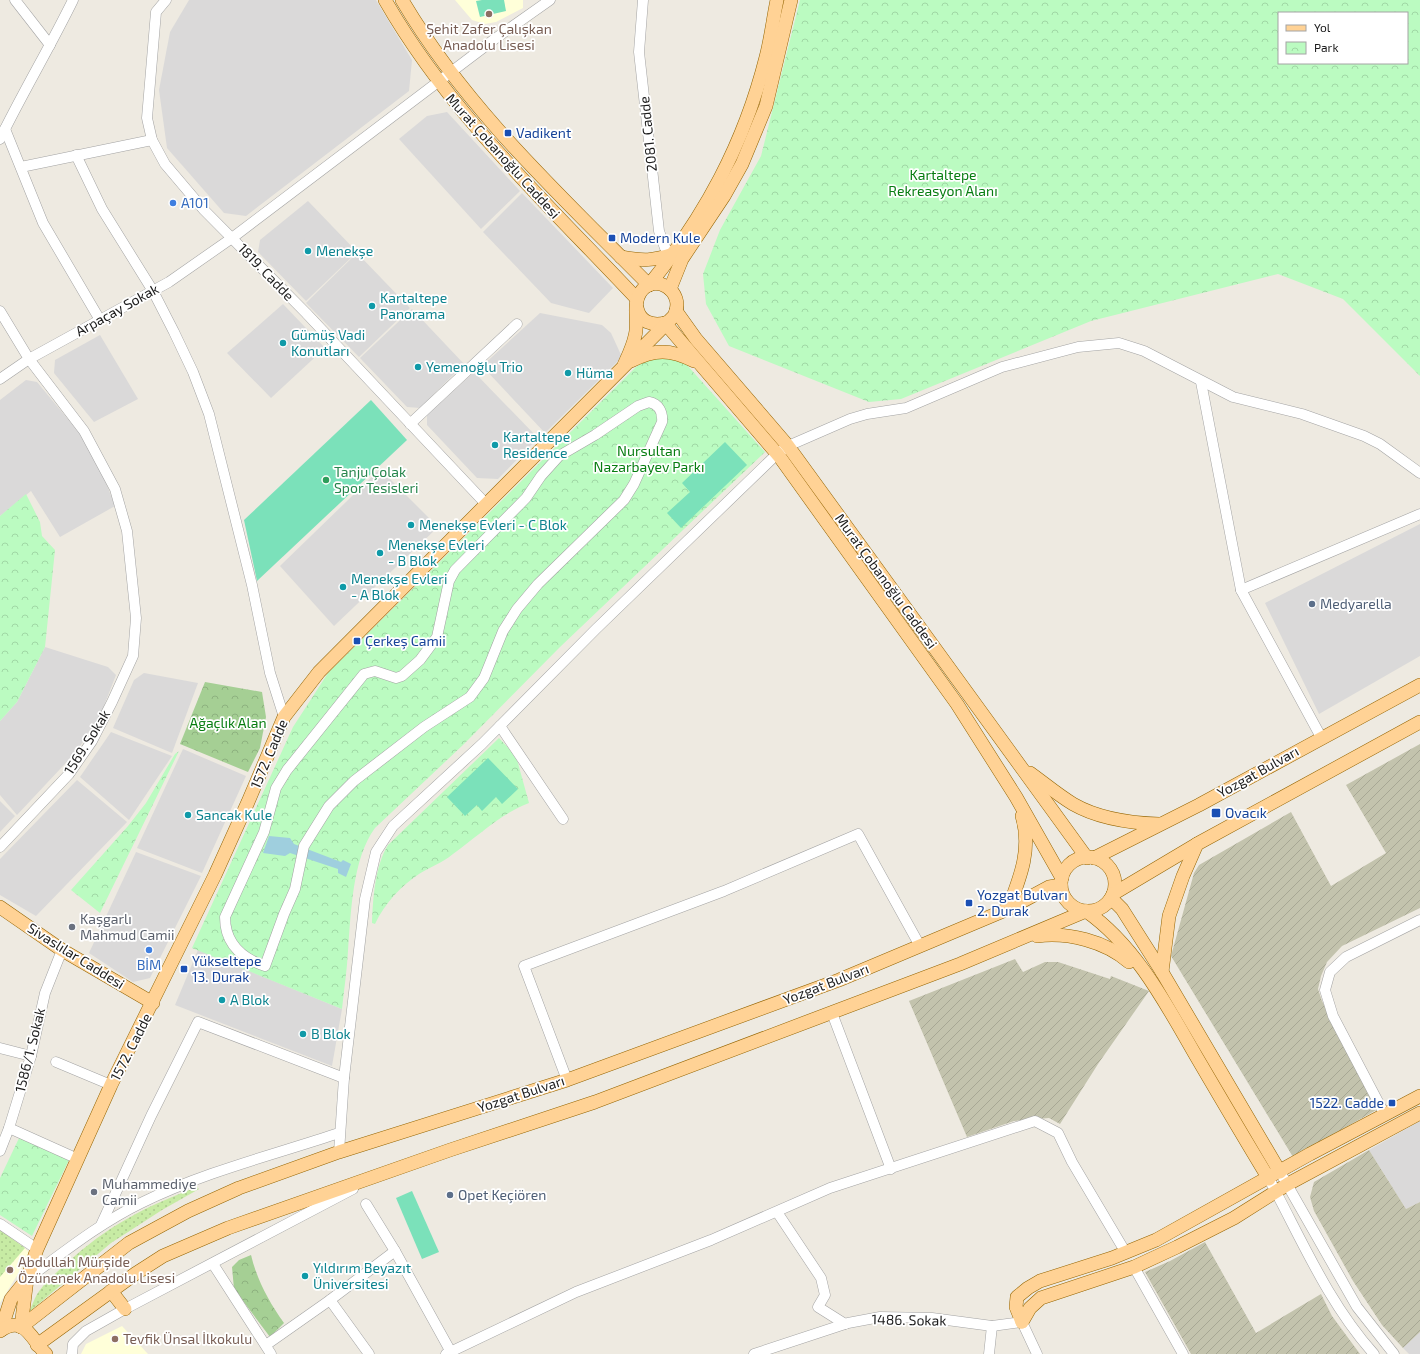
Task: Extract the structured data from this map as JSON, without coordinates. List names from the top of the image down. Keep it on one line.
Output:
{"streets":{"main road":["Murat Çobanoğlu Caddesi","1572. Cadde","Yozgat Bulvarı","Sivaslılar Caddesi"],"street":["2081. Cadde","1819. Cadde","Arpaçay Sokak","1569. Sokak","1586/1. Sokak","1486. Sokak"]},"crossings":[["Murat Çobanoğlu Caddesi","Arpaçay Sokak"],["Murat Çobanoğlu Caddesi","1572. Cadde"],["Murat Çobanoğlu Caddesi","Yozgat Bulvarı"],["1819. Cadde","Arpaçay Sokak"],["1819. Cadde","1572. Cadde"],["Arpaçay Sokak","1569. Sokak"],["1572. Cadde","Sivaslılar Caddesi"],["Sivaslılar Caddesi","1586/1. Sokak"]],"parks":["Kartaltepe Rekreasyon Alanı","Nursultan Nazarbayev Parkı","Ağaçlık Alan"],"places":{"other":["Şehit Zafer Çalışkan Anadolu Lisesi","A101","Menekşe","Kartaltepe Panorama","Gümüş Vadi Konutları","Yemenoğlu Trio","Hüma","Kartaltepe Residence","Tanju Çolak Spor Tesisleri","Menekşe Evleri - C Blok","Menekşe Evleri - B Blok","Menekşe Evleri - A Blok","Medyarella","Sancak Kule","Kaşgarlı Mahmud Camii","BİM","A Blok","B Blok","Muhammediye Camii","Opet Keçiören","Abdullah Mürşide Özünenek Anadolu Lisesi","Yıldırım Beyazıt Üniversitesi","Tevfik Ünsal İlkokulu"],"transit":["Vadikent","Modern Kule","Çerkeş Camii","Ovacık","Yozgat Bulvarı 2. Durak","Yükseltepe 13. Durak","1522. Cadde"]},"legend":["Yol","Park"]}
